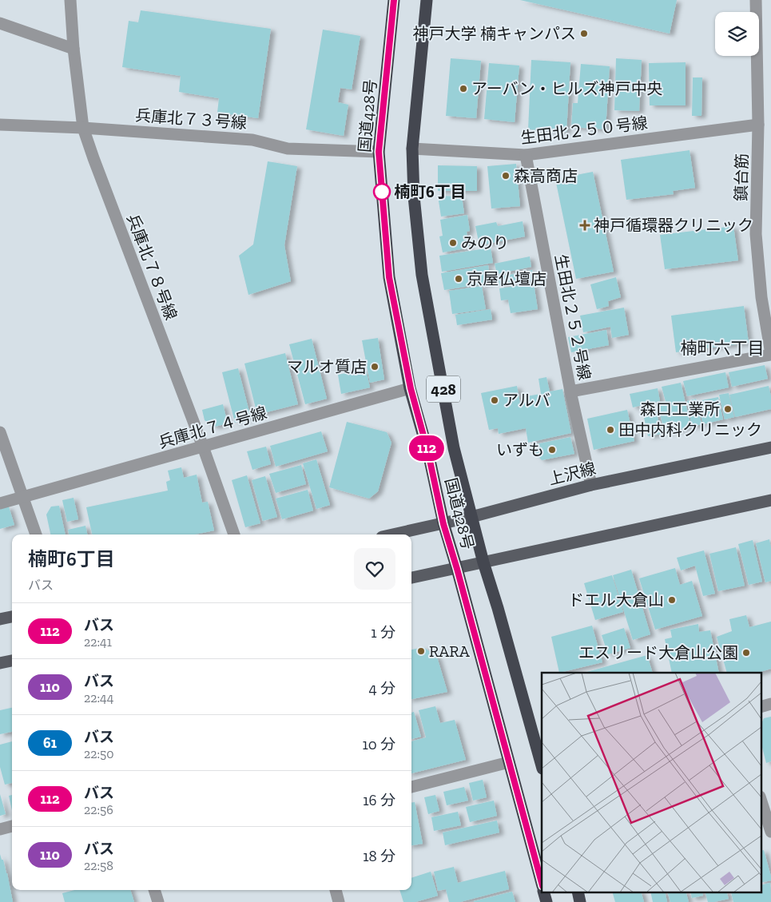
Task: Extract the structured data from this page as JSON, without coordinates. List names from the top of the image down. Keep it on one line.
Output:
{"streets":{"highway":["国道428号","428"],"main road":["上沢線"],"street":["兵庫北７３号線","生田北２５０号線","鎮台筋","兵庫北７８号線","生田北２５２号線","兵庫北７４号線"]},"crossings":[["国道428号","兵庫北７３号線"],["国道428号","生田北２５０号線"],["国道428号","兵庫北７４号線"],["国道428号","上沢線"],["兵庫北７３号線","兵庫北７８号線"],["生田北２５０号線","鎮台筋"],["生田北２５０号線","生田北２５２号線"],["兵庫北７８号線","兵庫北７４号線"],["生田北２５２号線","上沢線"]],"districts":["楠町六丁目"],"places":{"other":["神戸大学 楠キャンパス","アーバン・ヒルズ神戸中央","森高商店","楠町6丁目","みのり","京屋仏壇店","マルオ質店","アルバ","森口工業所","田中内科クリニック","いずも","ドエル大倉山","RARA","エスリード大倉山公園"],"health":["神戸循環器クリニック"]},"lines":["bus line 112"],"page":{"on_map":"112","heading":["楠町6丁目","バス"],"list":[{"mark":"112","name":"バス","note":"22:41","value":"1 分"},{"mark":"110","name":"バス","note":"22:44","value":"4 分"},{"mark":"61","name":"バス","note":"22:50","value":"10 分"},{"mark":"112","name":"バス","note":"22:56","value":"16 分"},{"mark":"110","name":"バス","note":"22:58","value":"18 分"}]}}
